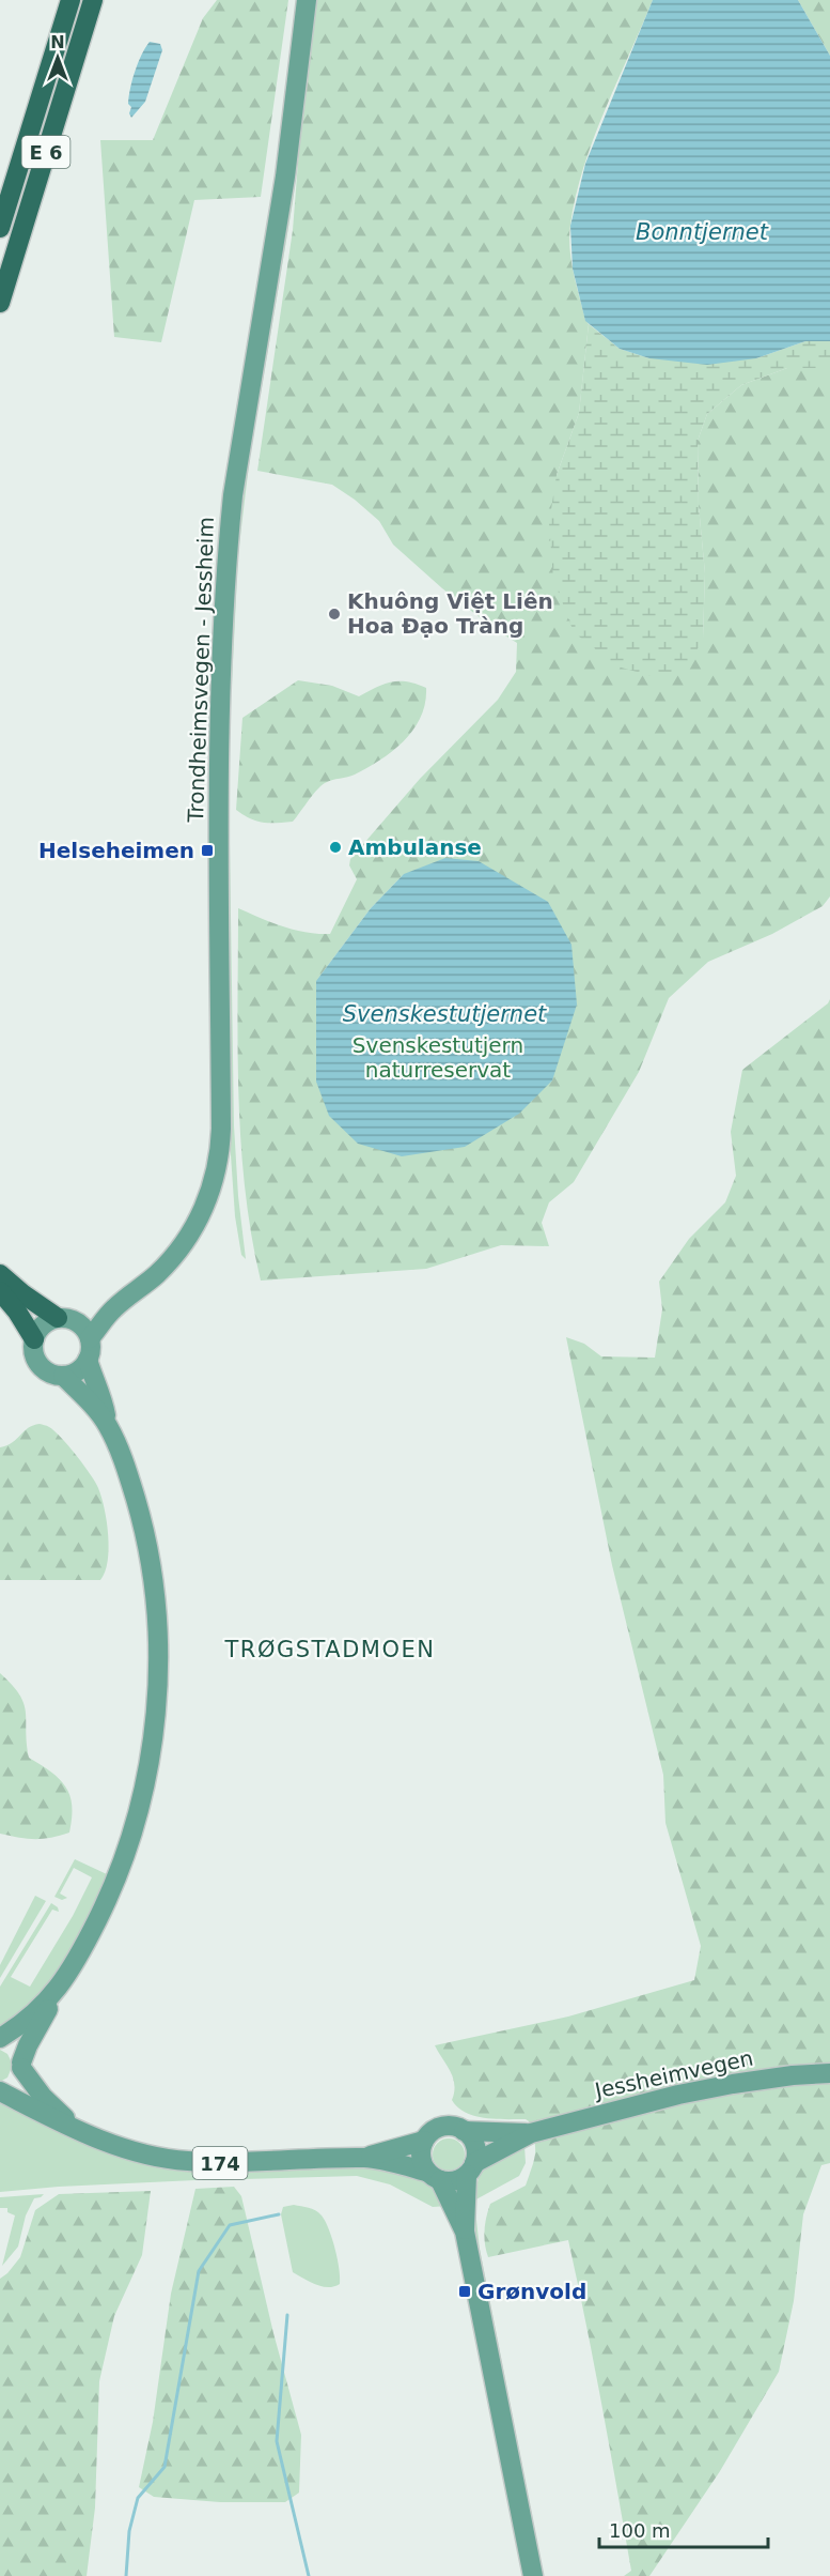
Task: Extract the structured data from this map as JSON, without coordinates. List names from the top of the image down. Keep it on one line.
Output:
{"streets":{"highway":["E 6"],"main road":["Trondheimsvegen - Jessheim","Jessheimvegen","174"]},"crossings":[["Jessheimvegen","174"]],"districts":["TRØGSTADMOEN"],"water":["Bonntjernet","Svenskestutjernet"],"parks":["Svenskestutjern naturreservat"],"places":{"other":["Khuông Việt Liên Hoa Đạo Tràng","Ambulanse"],"transit":["Helseheimen","Grønvold"]},"scale_bar":"100 m","north":"top"}
